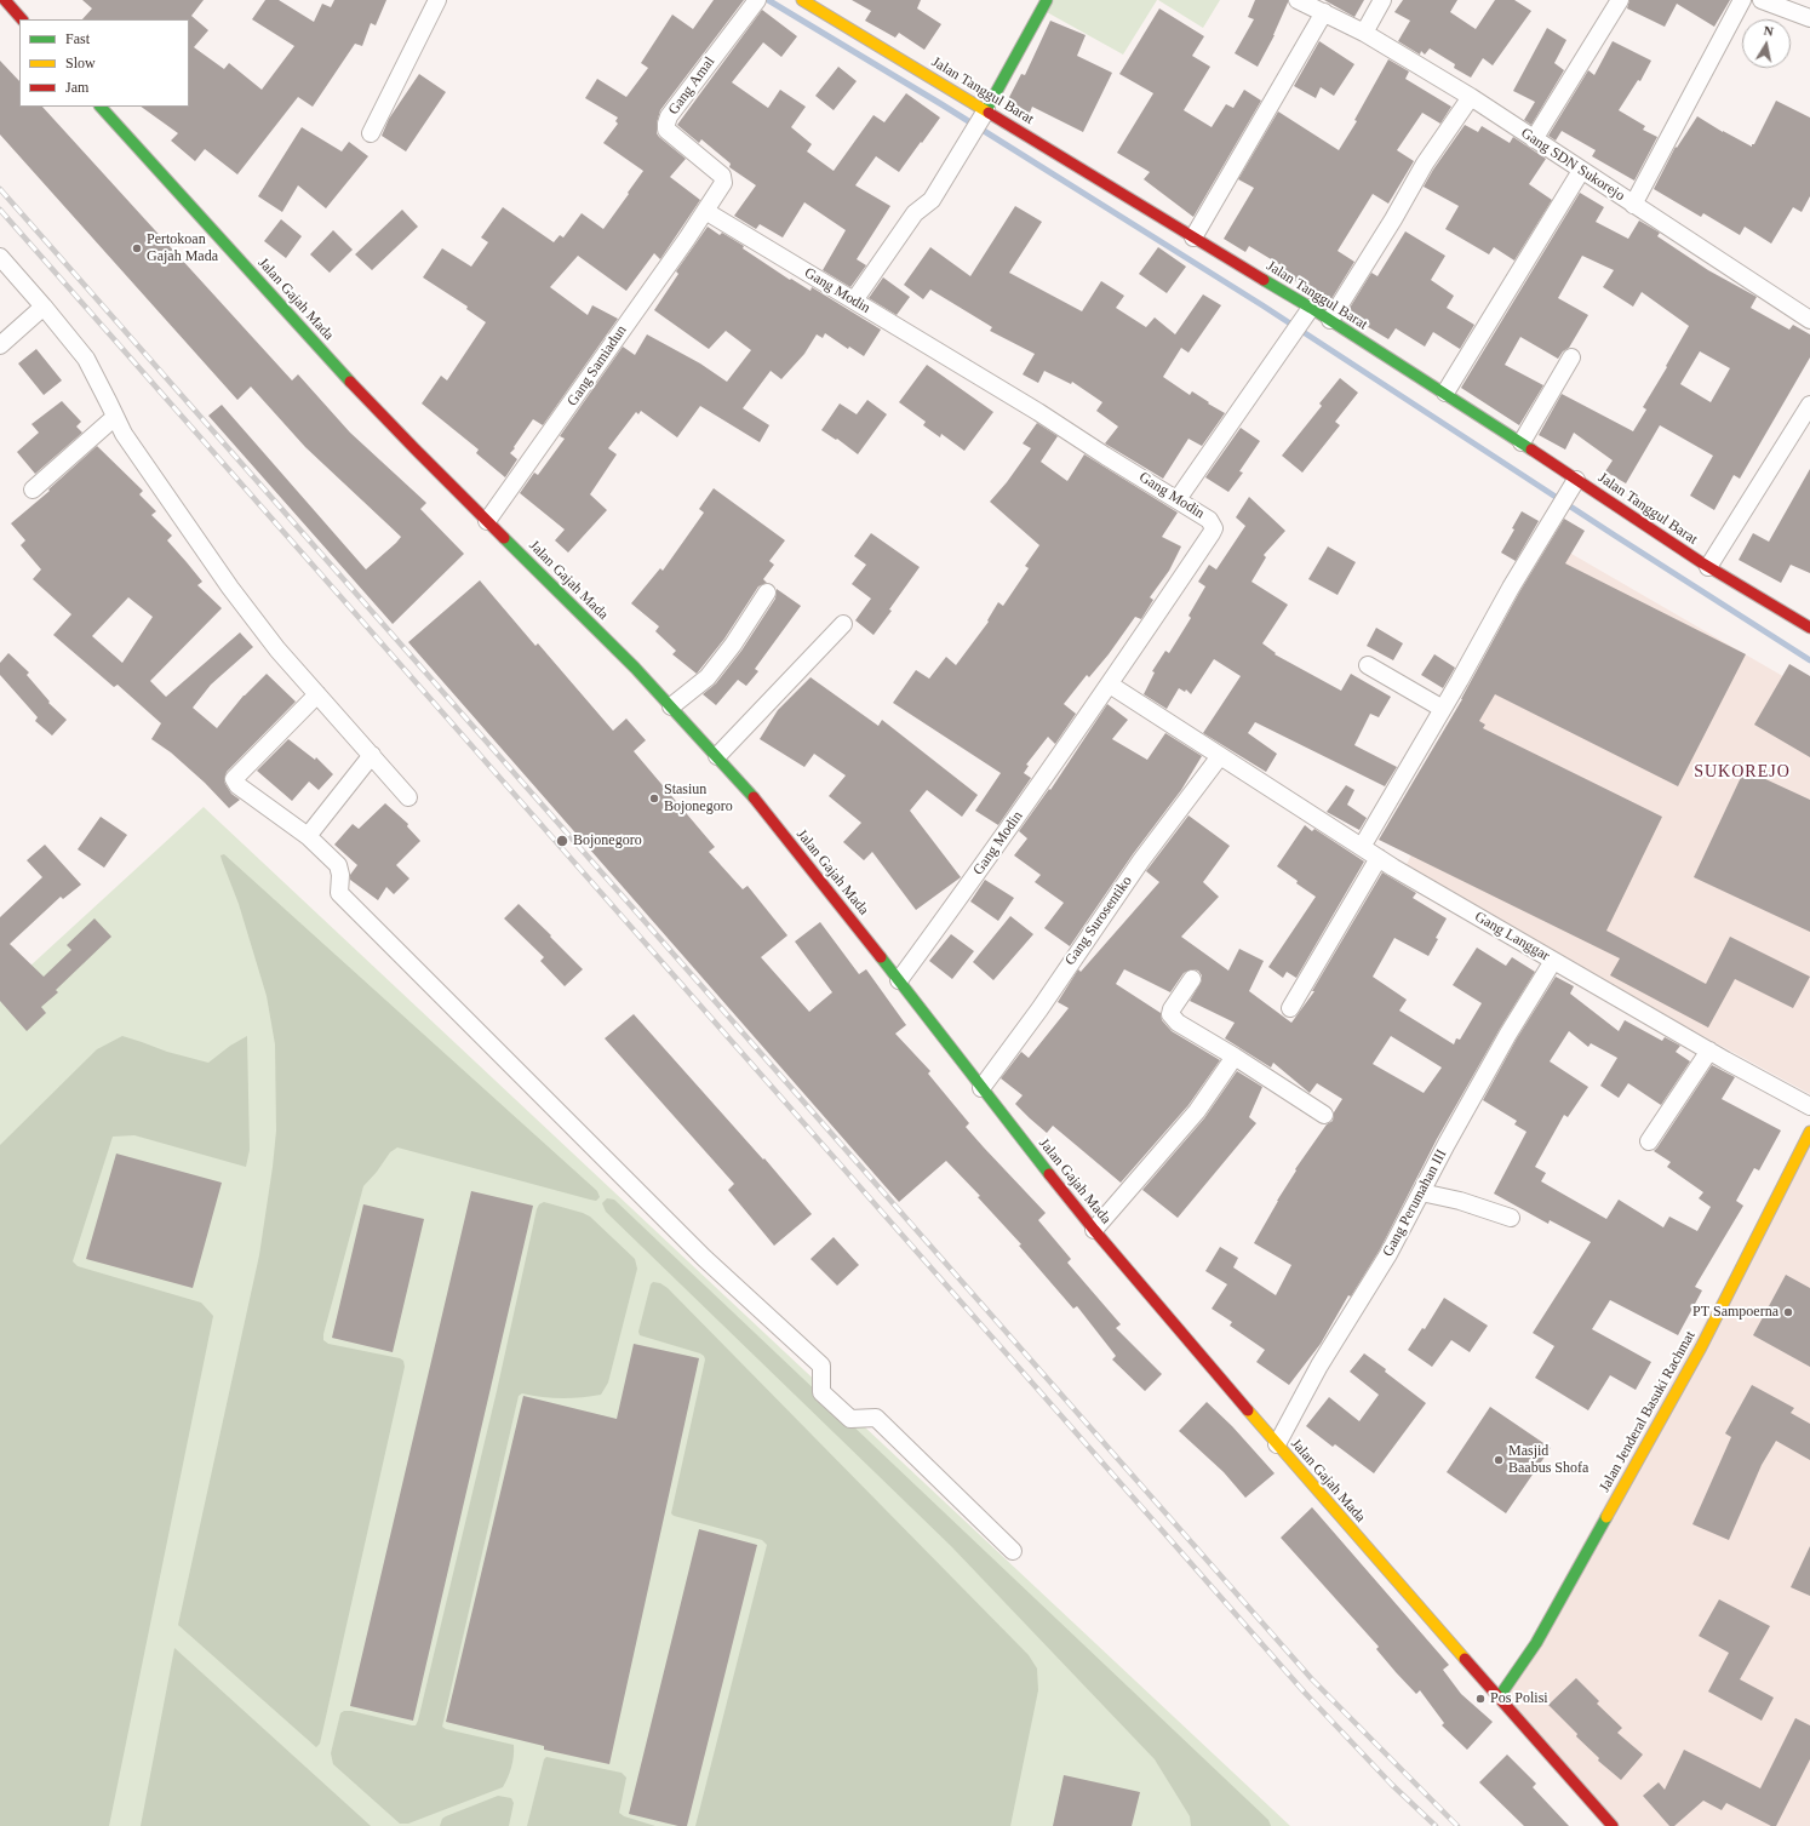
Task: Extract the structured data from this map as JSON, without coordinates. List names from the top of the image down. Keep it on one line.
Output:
{"streets":{"main road":["Jalan Tanggul Barat","Jalan Gajah Mada","Jalan Jenderal Basuki Rachmat"],"street":["Gang Amal","Gang SDN Sukorejo","Gang Modin","Gang Samiadun","Gang Surosentiko","Gang Langgar","Gang Perumahan III"]},"crossings":[["Gang Amal","Gang Modin"],["Gang Amal","Gang Samiadun"],["Gang Modin","Jalan Gajah Mada"],["Gang Modin","Gang Samiadun"],["Gang Modin","Gang Langgar"],["Jalan Gajah Mada","Gang Samiadun"],["Jalan Gajah Mada","Gang Surosentiko"],["Jalan Gajah Mada","Gang Perumahan III"],["Jalan Gajah Mada","Jalan Jenderal Basuki Rachmat"],["Gang Surosentiko","Gang Langgar"],["Gang Langgar","Gang Perumahan III"]],"districts":["SUKOREJO"],"places":["Pertokoan Gajah Mada","Stasiun Bojonegoro","Bojonegoro","PT Sampoerna","Masjid Baabus Shofa","Pos Polisi"],"legend":["Fast","Slow","Jam"],"north":"top"}
